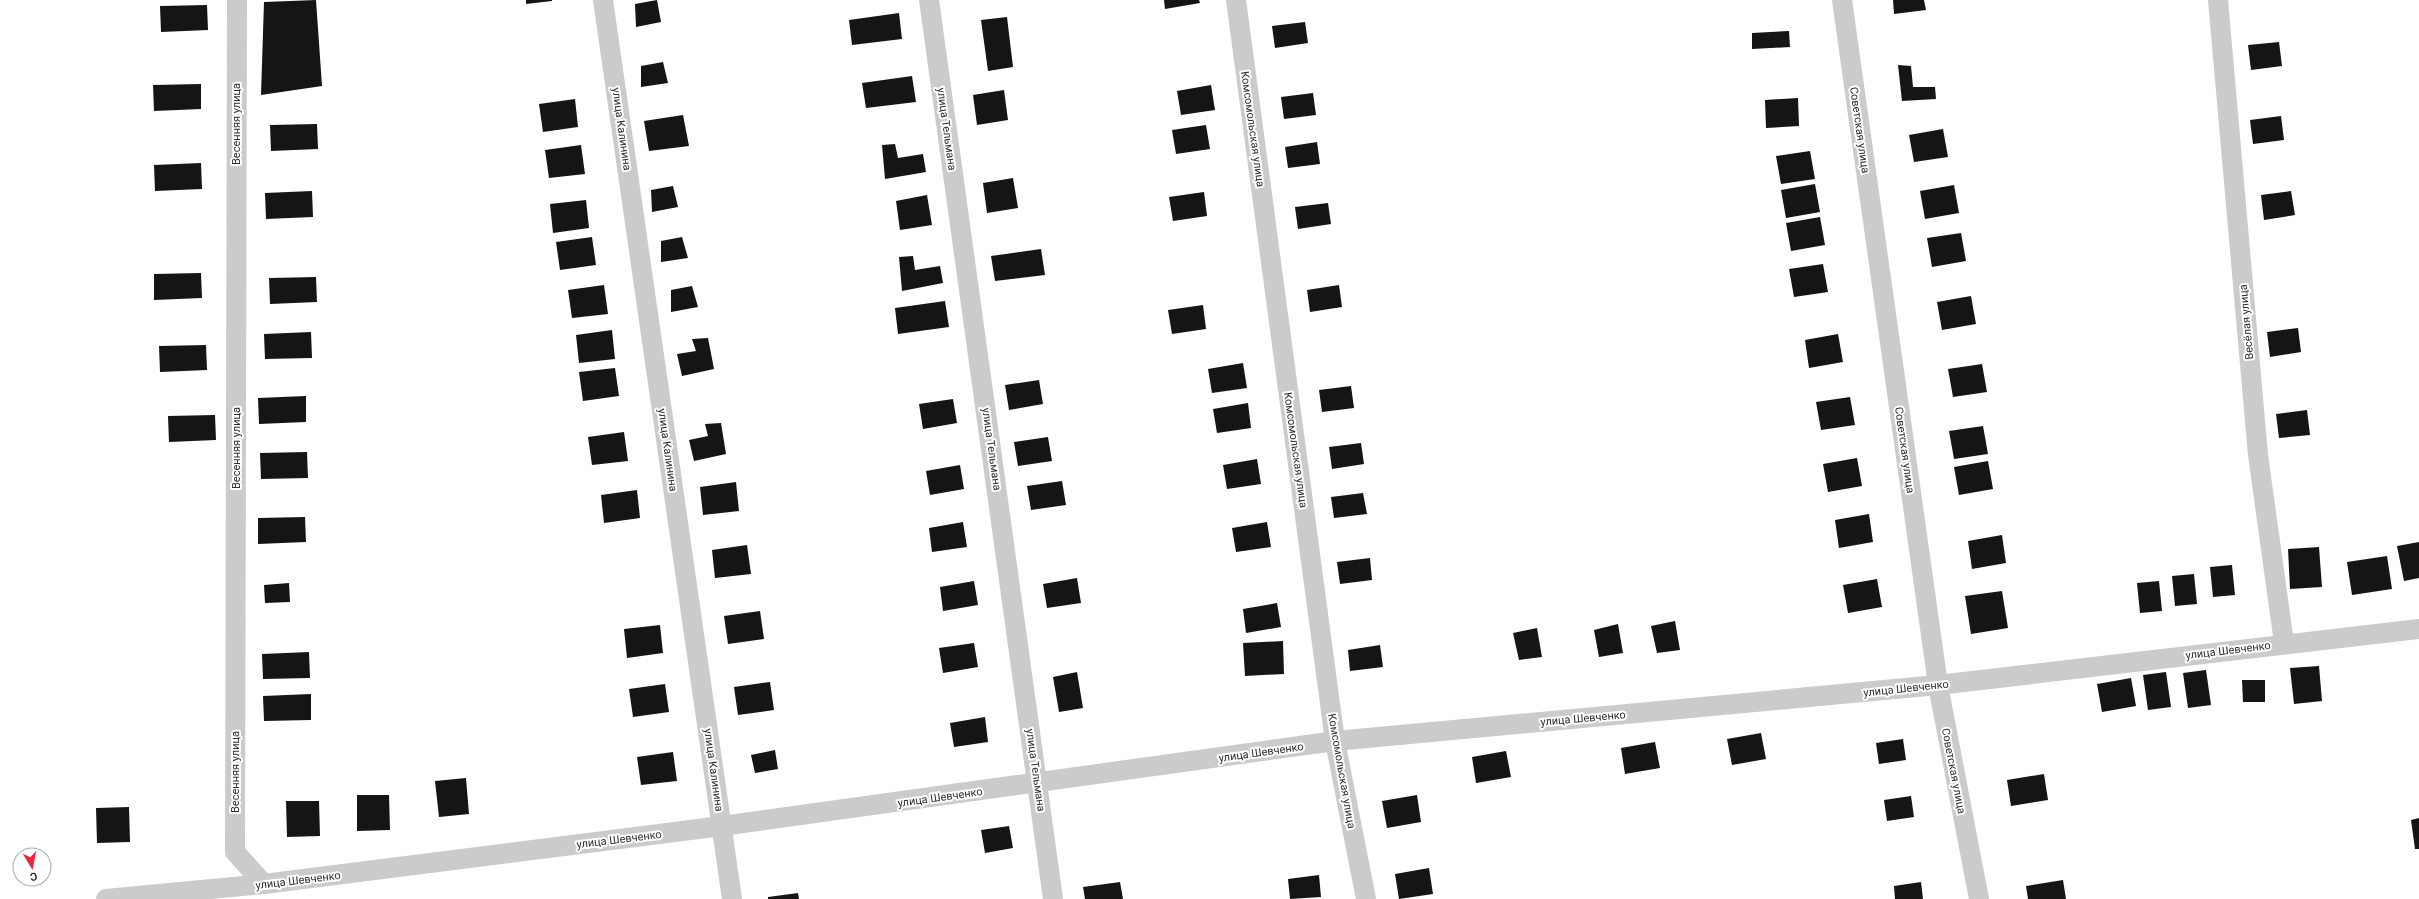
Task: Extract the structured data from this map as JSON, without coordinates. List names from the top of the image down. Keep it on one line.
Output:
{"streets":{"street":["Весенняя улица","улица Калинина","улица Тельмана","Комсомольская улица","Советская улица","Весёлая улица","улица Шевченко"]},"crossings":[["Весенняя улица","улица Шевченко"],["улица Калинина","улица Шевченко"],["улица Тельмана","улица Шевченко"],["Комсомольская улица","улица Шевченко"],["Советская улица","улица Шевченко"],["Весёлая улица","улица Шевченко"]],"north":"bottom"}
